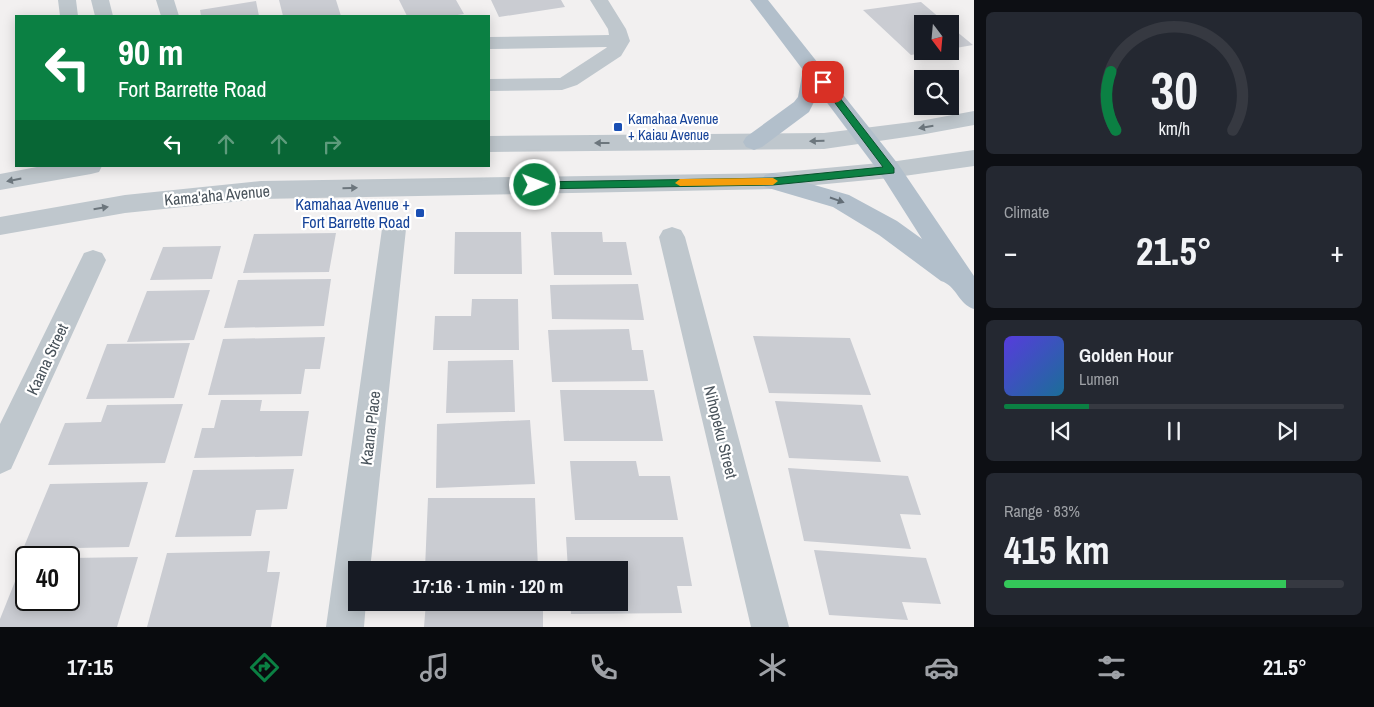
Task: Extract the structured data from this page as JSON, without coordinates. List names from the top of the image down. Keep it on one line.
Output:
{"streets":{"street":["Kama'aha Avenue","Kaana Street","Kaana Place","Nihopeku Street"]},"places":{"transit":["Kamahaa Avenue + Kaiau Avenue","Kamahaa Avenue + Fort Barrette Road"]},"north":"bottom","page":{"turn":["90 m","Fort Barrette Road"],"tile":["Climate",["Range · 83%","415 km"]],"heat":["−","21.5°","+"],"song":["Golden Hour","Lumen"],"limit":"40","trip":"17:16 · 1 min · 120 m","tabs":["17:15","21.5°"],"gauge":["30","km/h"]}}
